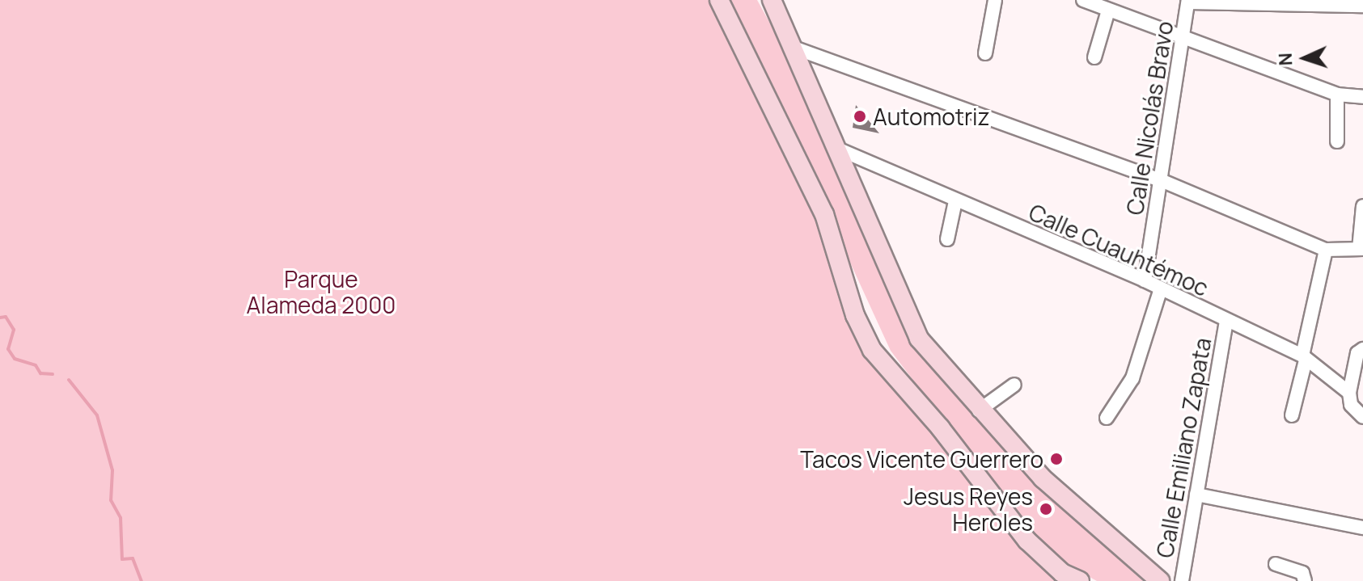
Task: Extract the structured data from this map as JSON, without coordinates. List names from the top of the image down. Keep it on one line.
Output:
{"streets":{"street":["Calle Nicolás Bravo","Calle Cuauhtémoc","Calle Emiliano Zapata"]},"crossings":[["Calle Nicolás Bravo","Calle Cuauhtémoc"],["Calle Cuauhtémoc","Calle Emiliano Zapata"]],"parks":["Parque Alameda 2000"],"places":["Automotriz","Tacos Vicente Guerrero","Jesus Reyes Heroles"],"north":"left"}
